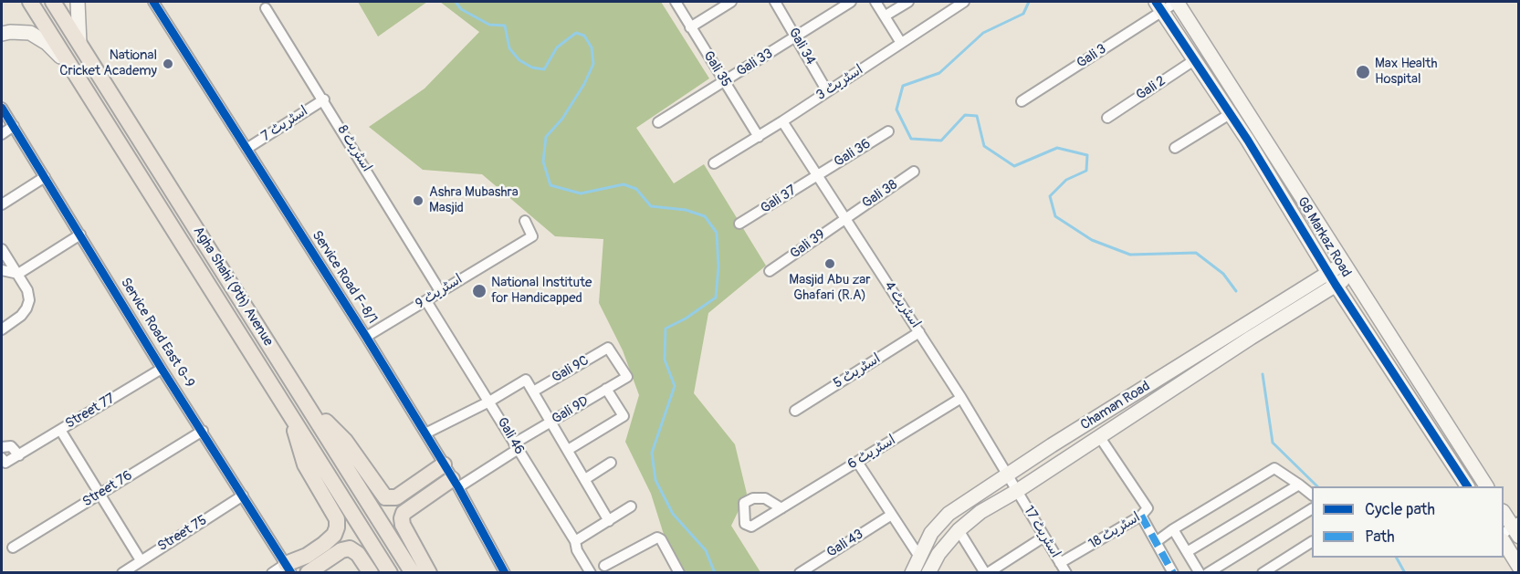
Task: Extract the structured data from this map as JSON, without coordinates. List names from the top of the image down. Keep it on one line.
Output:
{"streets":{"main road":["Agha Shahi (9th) Avenue"],"street":["Gali 34","Gali 3","Gali 33","Gali 35","اسٹریٹ 3","Gali 2","اسٹریٹ 7","اسٹریٹ 8","Gali 36","Gali 38","Gali 37","G8 Markaz Road","Gali 39","Service Road F-8/1","اسٹریٹ 9","اسٹریٹ 4","Service Road East G-9","Gali 9C","اسٹریٹ 5","Chaman Road","Gali 9D","Street 77","Gali 46","اسٹریٹ 6","Street 76","اسٹریٹ 18","اسٹریٹ 17","Street 75","Gali 43"]},"crossings":[["Gali 34","Gali 33"],["Gali 34","اسٹریٹ 3"],["Gali 3","G8 Markaz Road"],["Gali 33","Gali 35"],["Gali 35","اسٹریٹ 3"],["اسٹریٹ 3","اسٹریٹ 4"],["Gali 2","G8 Markaz Road"],["اسٹریٹ 7","اسٹریٹ 8"],["اسٹریٹ 7","Service Road F-8/1"],["اسٹریٹ 8","اسٹریٹ 9"],["Gali 36","Gali 37"],["Gali 36","اسٹریٹ 4"],["Gali 38","Gali 39"],["Gali 38","اسٹریٹ 4"],["Gali 37","اسٹریٹ 4"],["G8 Markaz Road","Chaman Road"],["Gali 39","اسٹریٹ 4"],["Service Road F-8/1","اسٹریٹ 9"],["Service Road F-8/1","Gali 9D"],["اسٹریٹ 9","Gali 46"],["اسٹریٹ 4","اسٹریٹ 5"],["اسٹریٹ 4","Chaman Road"],["اسٹریٹ 4","اسٹریٹ 6"],["اسٹریٹ 4","اسٹریٹ 17"],["Service Road East G-9","Street 77"],["Service Road East G-9","Street 76"],["Service Road East G-9","Street 75"],["Gali 9C","Gali 9D"],["Chaman Road","اسٹریٹ 18"],["Chaman Road","اسٹریٹ 17"],["Gali 9D","Gali 46"],["اسٹریٹ 18","اسٹریٹ 17"]],"places":["National Cricket Academy","Max Health Hospital","Ashra Mubashra Masjid","Masjid Abu zar Ghafari (R.A)","National Institute for Handicapped"],"legend":["Cycle path","Path"]}
